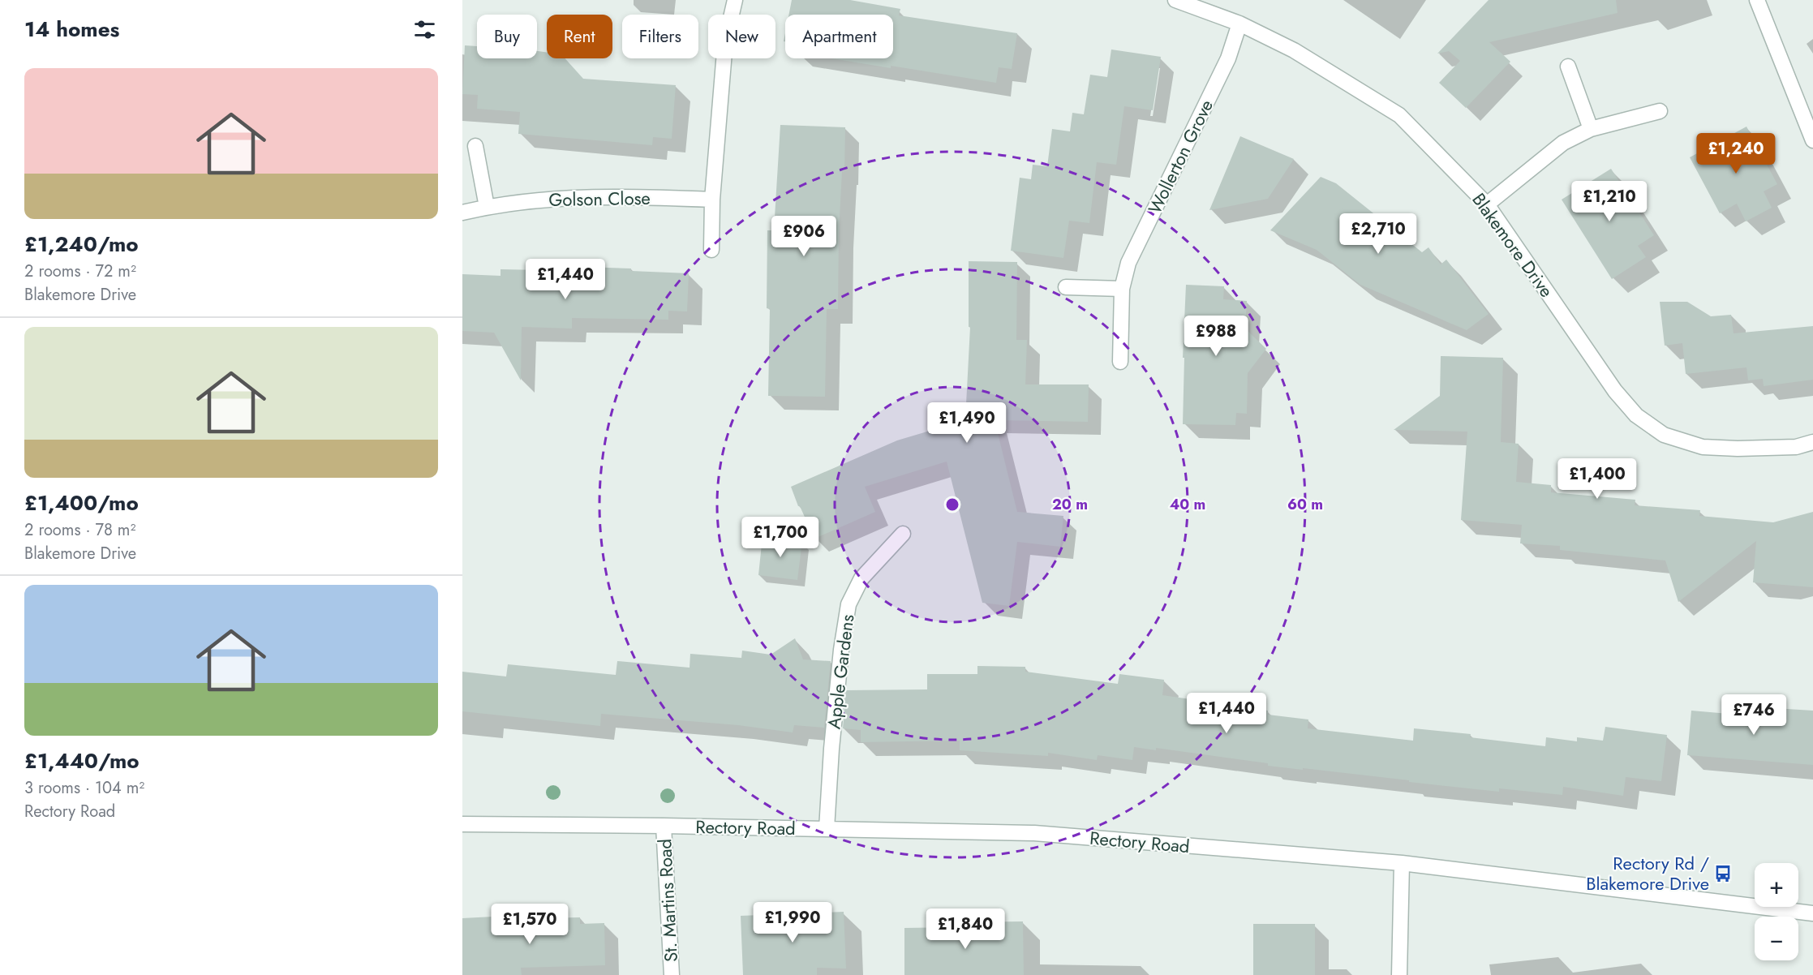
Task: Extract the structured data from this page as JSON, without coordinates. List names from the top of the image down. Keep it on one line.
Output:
{"streets":{"street":["Wollerton Grove","Golson Close","Blakemore Drive","Apple Gardens","Rectory Road","St. Martins Road"]},"crossings":[["Wollerton Grove","Blakemore Drive"],["Apple Gardens","Rectory Road"],["Rectory Road","St. Martins Road"]],"places":{"bus stop":["Rectory Rd / Blakemore Drive"]},"page":{"heading":"14 homes","chip":["Buy","Rent","Filters","New","Apartment"],"list":[{"name":"£1,240/mo","note":"2 rooms · 72 m² · Blakemore Drive"},{"name":"£1,400/mo","note":"2 rooms · 78 m² · Blakemore Drive"},{"name":"£1,440/mo","note":"3 rooms · 104 m² · Rectory Road"}],"price":["£1,240","£1,210","£2,710","£906","£1,440","£988","£1,490","£1,400","£1,700","£1,440","£746","£1,990","£1,570","£1,840"],"map_buttons":["+","−"]},"rings":["20 m","40 m","60 m"]}
